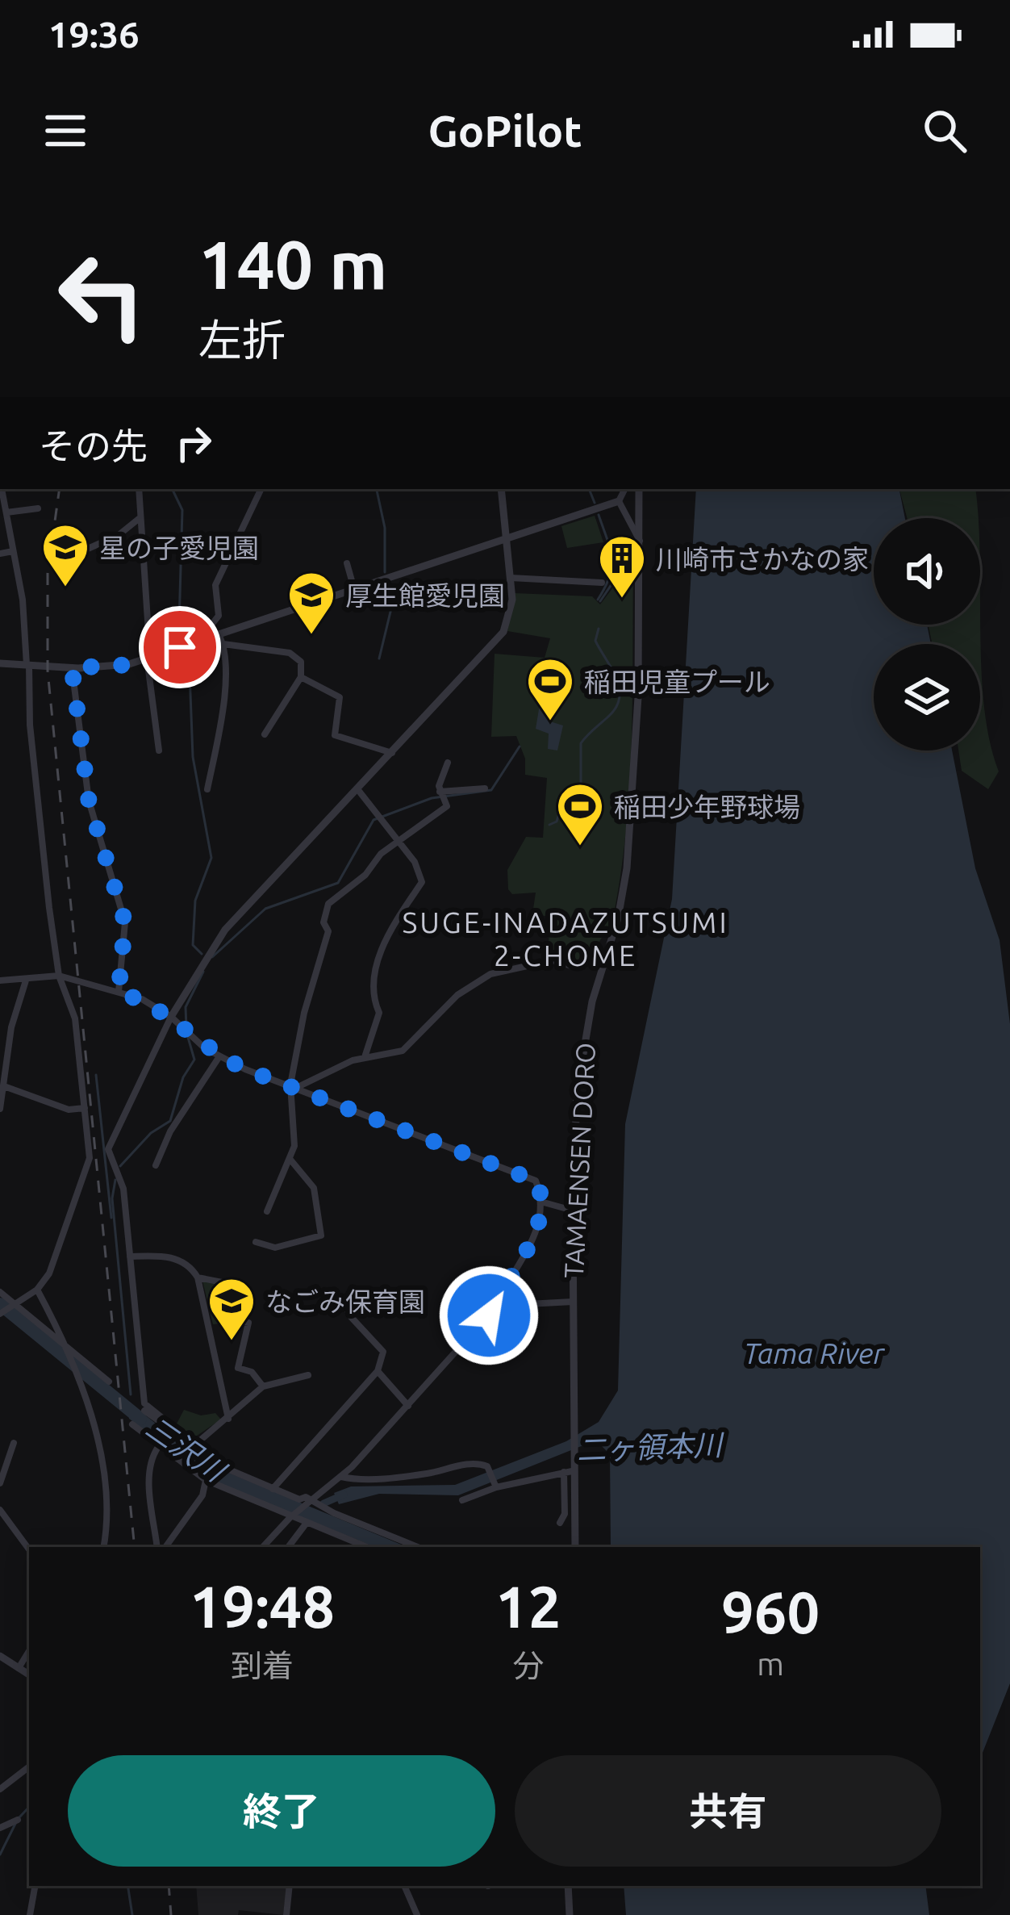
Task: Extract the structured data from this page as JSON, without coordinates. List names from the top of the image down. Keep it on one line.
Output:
{"streets":{"street":["TAMAENSEN DORO"]},"districts":["SUGE-INADAZUTSUMI 2-CHOME"],"water":["Tama River","二ヶ領本川","三沢川"],"places":{"school or university":["星の子愛児園","厚生館愛児園","なごみ保育園"],"building":["川崎市さかなの家"],"sports":["稲田児童プール","稲田少年野球場"]},"page":{"status":"19:36","header":"GoPilot","turn":["140 m","左折"],"then":"その先","eta":["19:48","到着","12","分","960","m"],"buttons":["終了","共有"]}}
